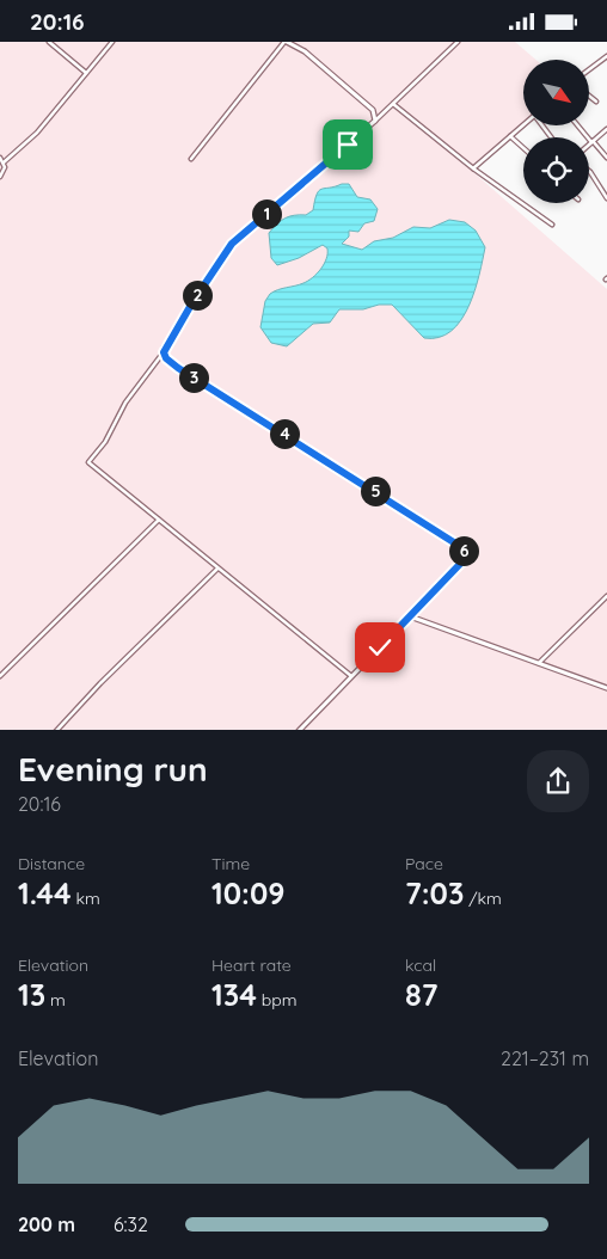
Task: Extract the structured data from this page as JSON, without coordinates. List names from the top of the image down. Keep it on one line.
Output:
{"north":"bottom right","page":{"status":"20:16","pins":["1","2","3","4","5","6"],"heading":["Evening run","20:16"],"stats":[["Distance","1.44 km"],["Time","10:09"],["Pace","7:03 /km"],["Elevation","13 m"],["Heart rate","134 bpm"],["kcal","87"]],"chart":["Elevation","221–231 m"],"list":[{"name":"200 m","note":"6:32"}]}}
